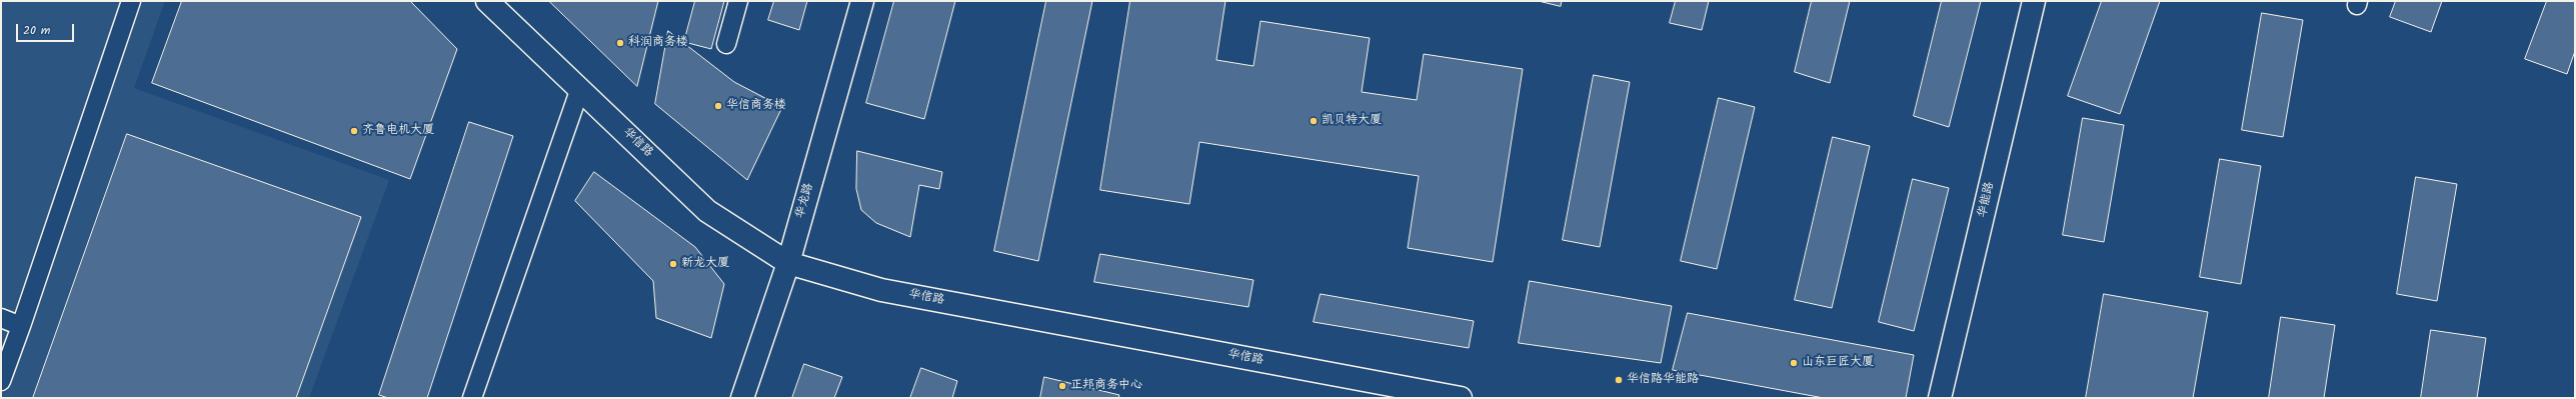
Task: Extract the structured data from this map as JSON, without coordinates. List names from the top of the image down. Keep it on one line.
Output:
{"streets":{"main road":["华信路","华能路","华龙路"]},"crossings":[["华信路","华龙路"]],"places":["科润商务楼","华信商务楼","凯贝特大厦","齐鲁电机大厦","新龙大厦","山东巨匠大厦","华信路华能路","正邦商务中心"],"scale_bar":"20 m"}
